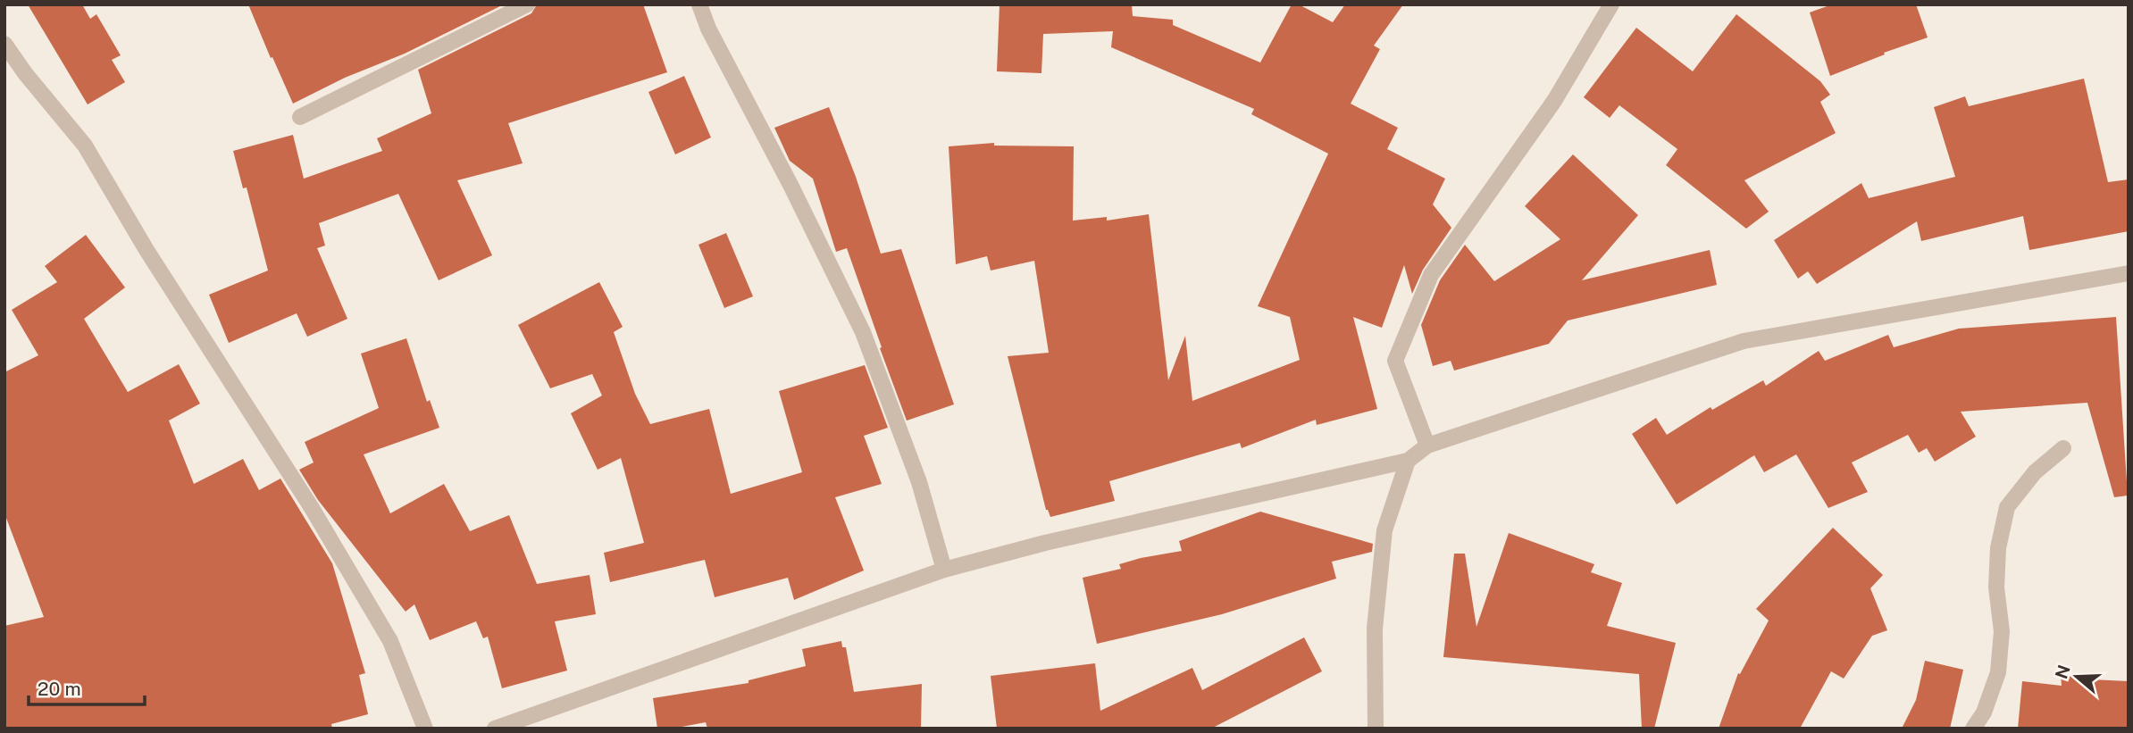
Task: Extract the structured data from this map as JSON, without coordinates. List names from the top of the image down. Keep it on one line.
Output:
{"scale_bar":"20 m","north":"left"}
